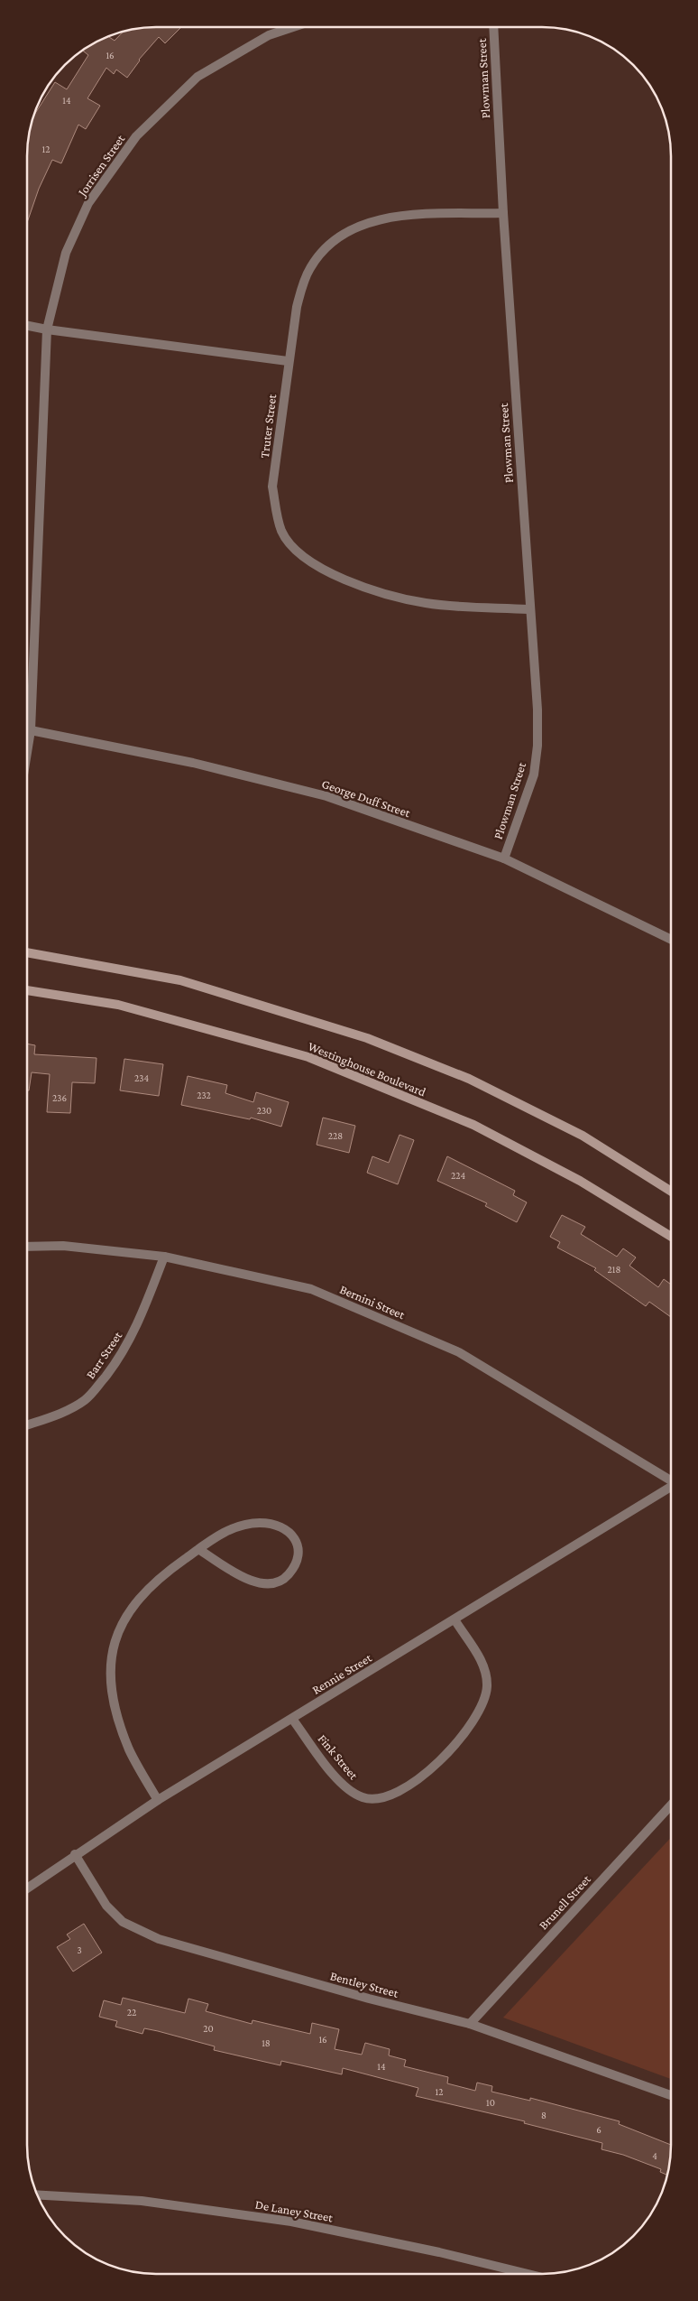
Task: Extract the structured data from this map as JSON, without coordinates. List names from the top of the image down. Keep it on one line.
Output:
{"streets":{"street":["Plowman Street","Jorrisen Street","Truter Street","George Duff Street","Westinghouse Boulevard","Bernini Street","Barr Street","Rennie Street","Fink Street","Brunell Street","Bentley Street","De Laney Street"]},"crossings":[["Plowman Street","Truter Street"],["Plowman Street","George Duff Street"],["Jorrisen Street","George Duff Street"],["Bernini Street","Barr Street"],["Rennie Street","Fink Street"],["Rennie Street","Bentley Street"],["Brunell Street","Bentley Street"]],"house_numbers":["16","14","12","234","232","236","230","228","224","218","3","22","20","16","18","14","12","10","8","6","4"]}
